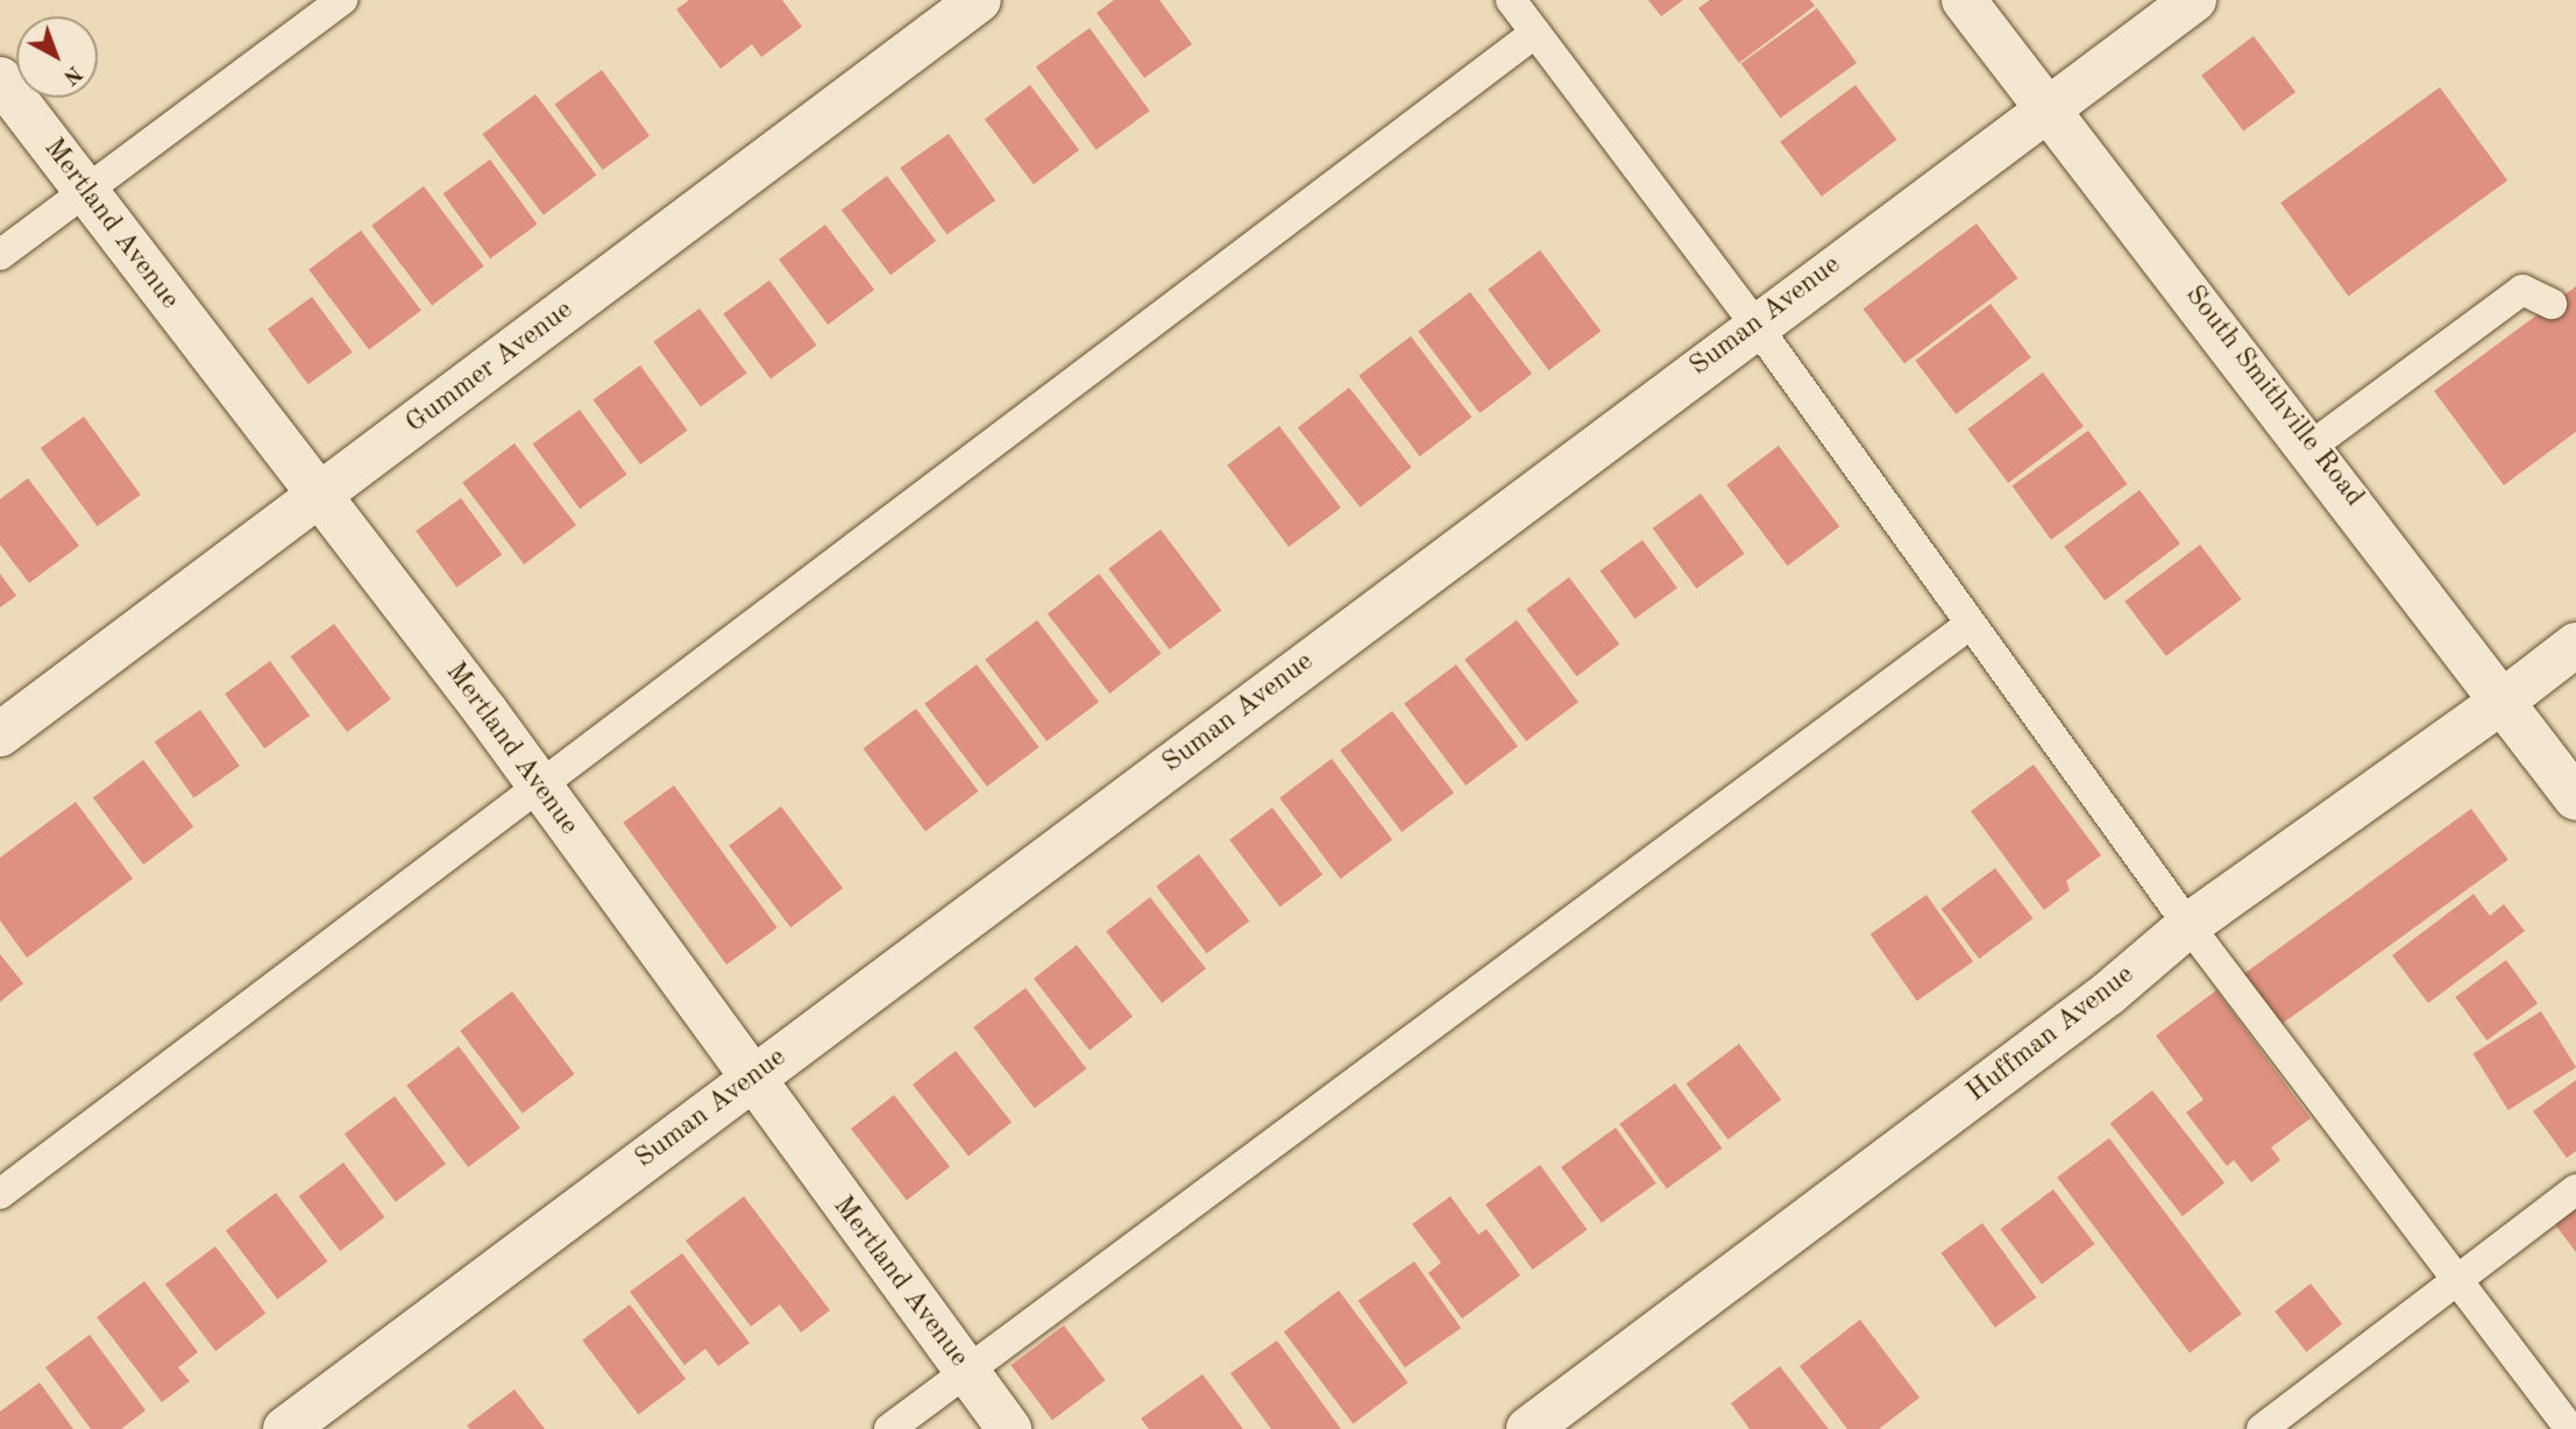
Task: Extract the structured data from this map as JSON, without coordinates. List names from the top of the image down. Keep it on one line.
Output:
{"streets":{"street":["Mertland Avenue","Suman Avenue","Gummer Avenue","South Smithville Road","Huffman Avenue"]},"crossings":[["Mertland Avenue","Suman Avenue"],["Mertland Avenue","Gummer Avenue"],["Suman Avenue","South Smithville Road"],["South Smithville Road","Huffman Avenue"]],"north":"bottom right"}
